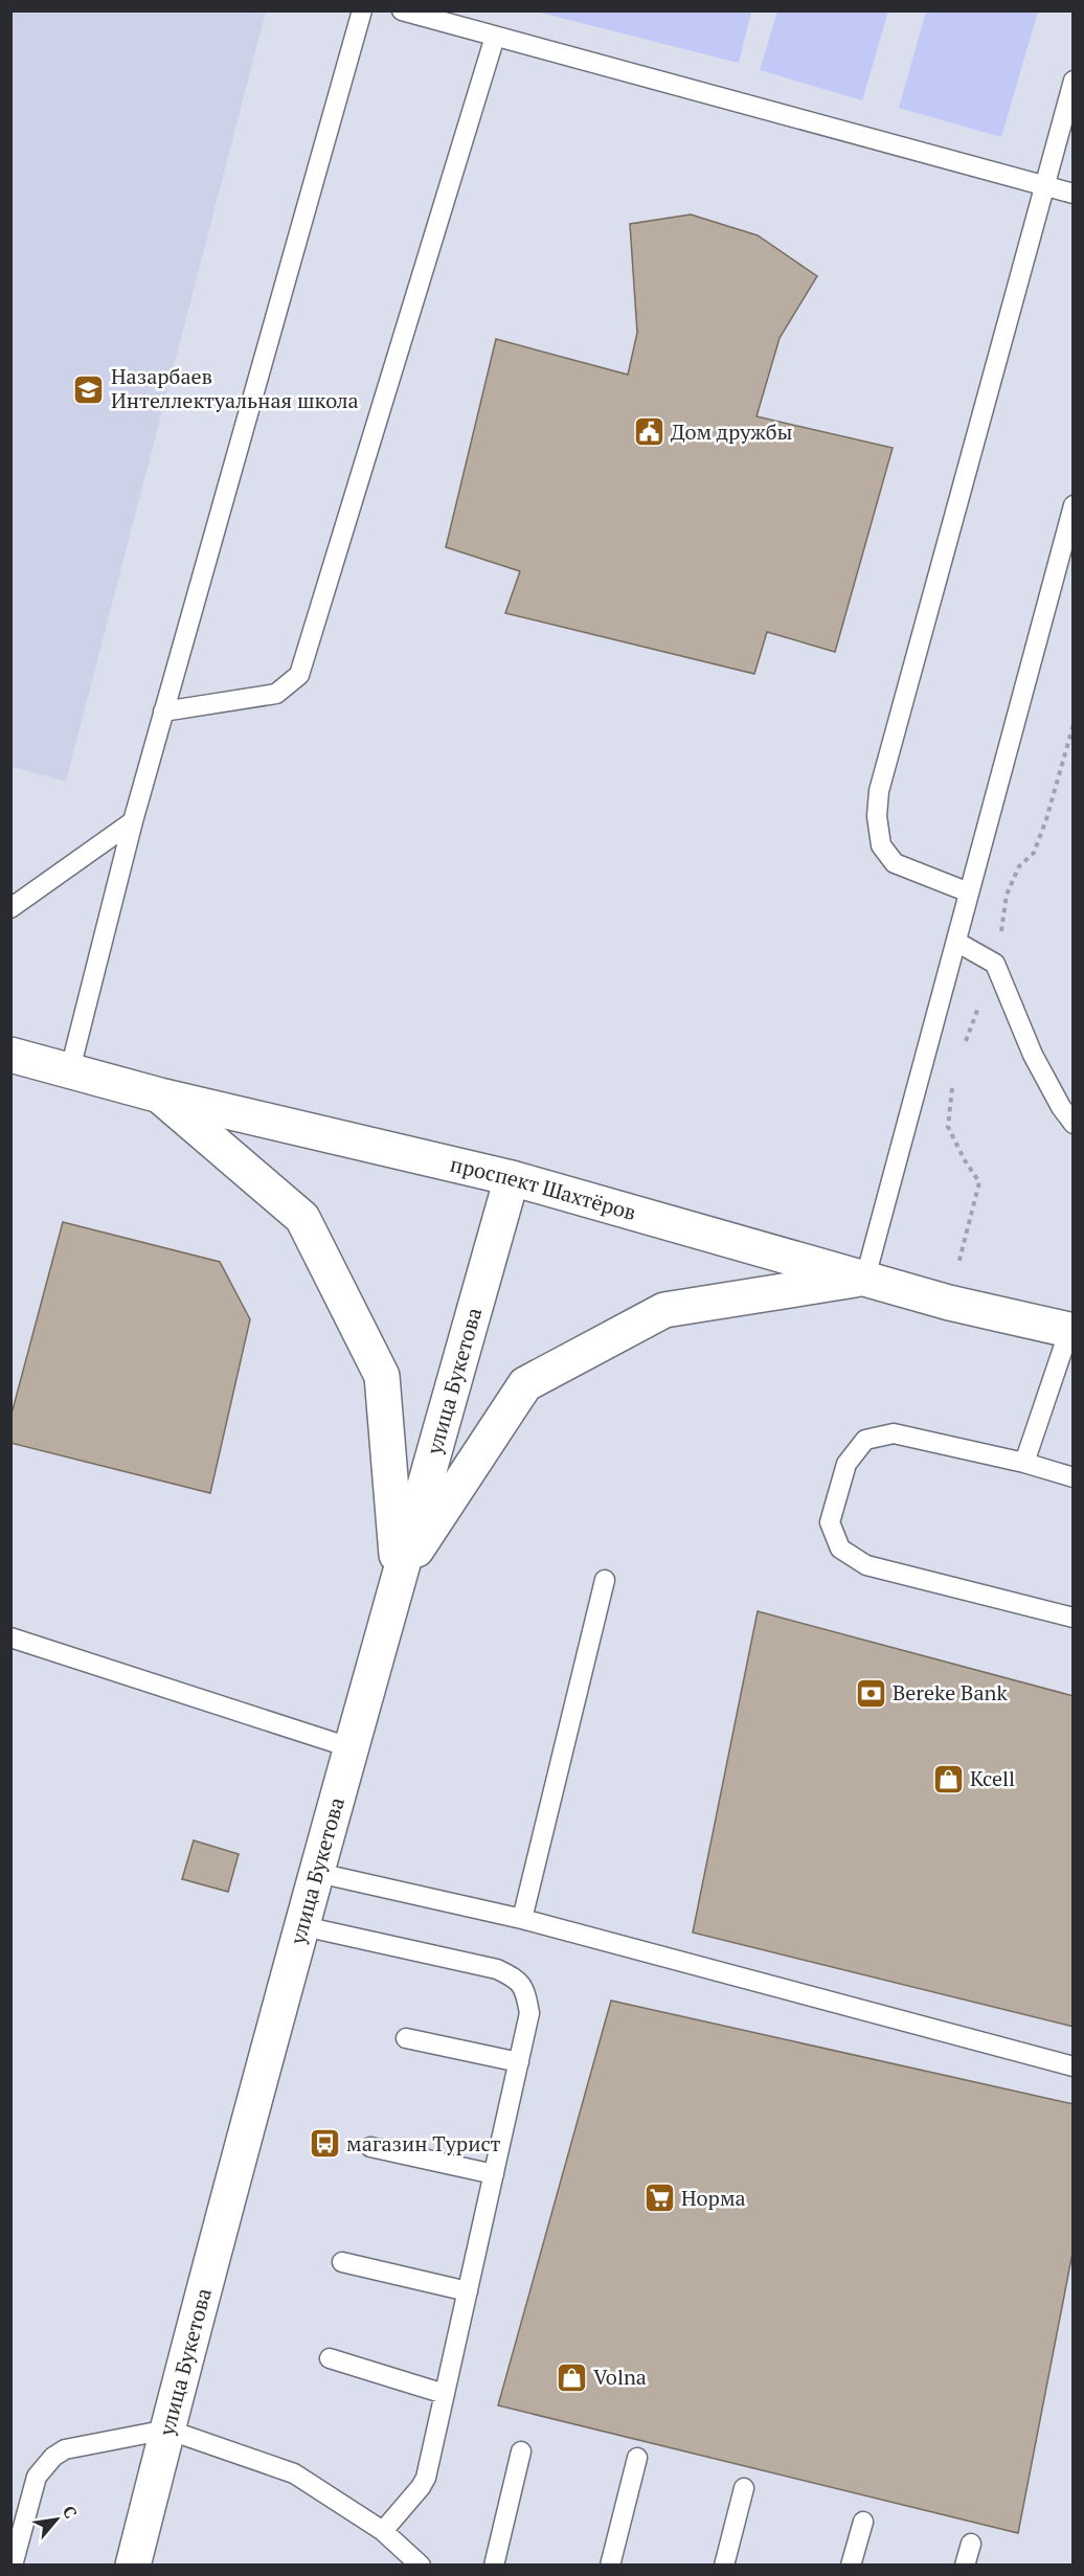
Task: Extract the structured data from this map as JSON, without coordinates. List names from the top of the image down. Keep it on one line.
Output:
{"streets":{"street":["проспект Шахтёров","улица Букетова"]},"crossings":[["проспект Шахтёров","улица Букетова"]],"places":{"school or university":["Назарбаев Интеллектуальная школа"],"public building":["Дом дружбы"],"bank":["Bereke Bank"],"shop":["Kcell","Volna"],"bus stop":["магазин Турист"],"supermarket":["Норма"]},"north":"top right"}
